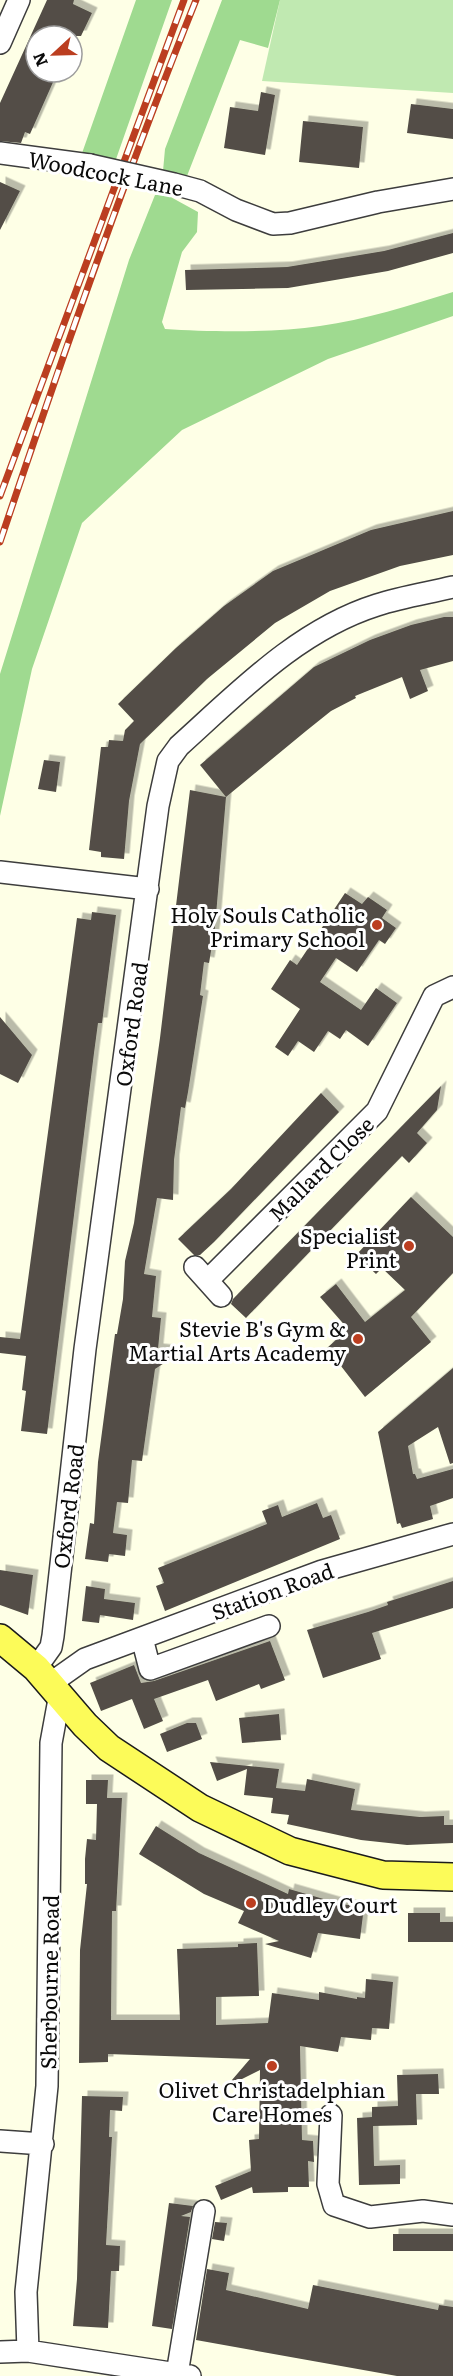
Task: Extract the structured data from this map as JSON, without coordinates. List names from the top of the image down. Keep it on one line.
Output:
{"streets":{"street":["Woodcock Lane","Oxford Road","Mallard Close","Station Road","Sherbourne Road"]},"crossings":[["Oxford Road","Station Road"],["Oxford Road","Sherbourne Road"],["Station Road","Sherbourne Road"]],"places":["Holy Souls Catholic Primary School","Specialist Print","Stevie B's Gym & Martial Arts Academy","Dudley Court","Olivet Christadelphian Care Homes"],"north":"left"}
